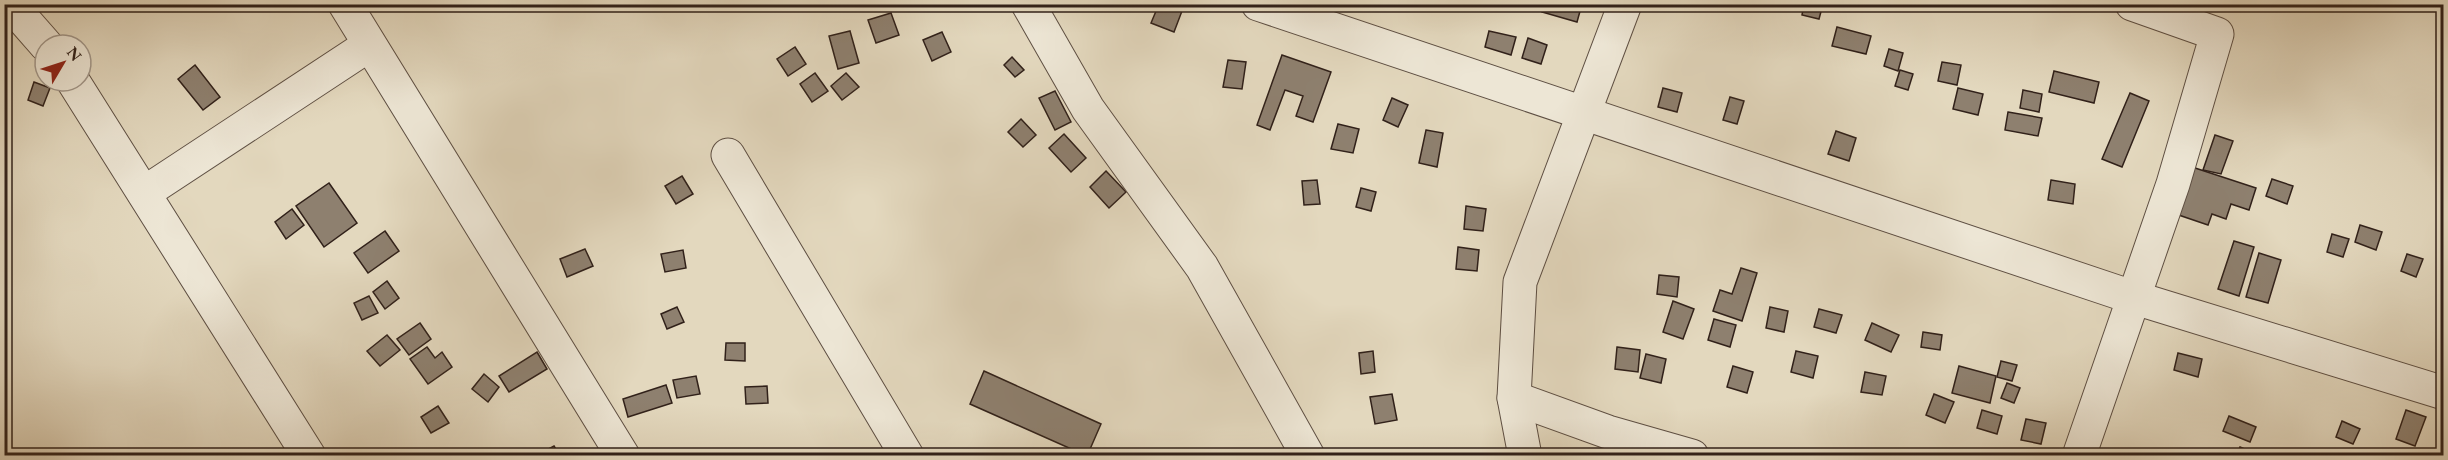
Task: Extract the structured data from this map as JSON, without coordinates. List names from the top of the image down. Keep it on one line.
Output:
{"north":"top right"}
